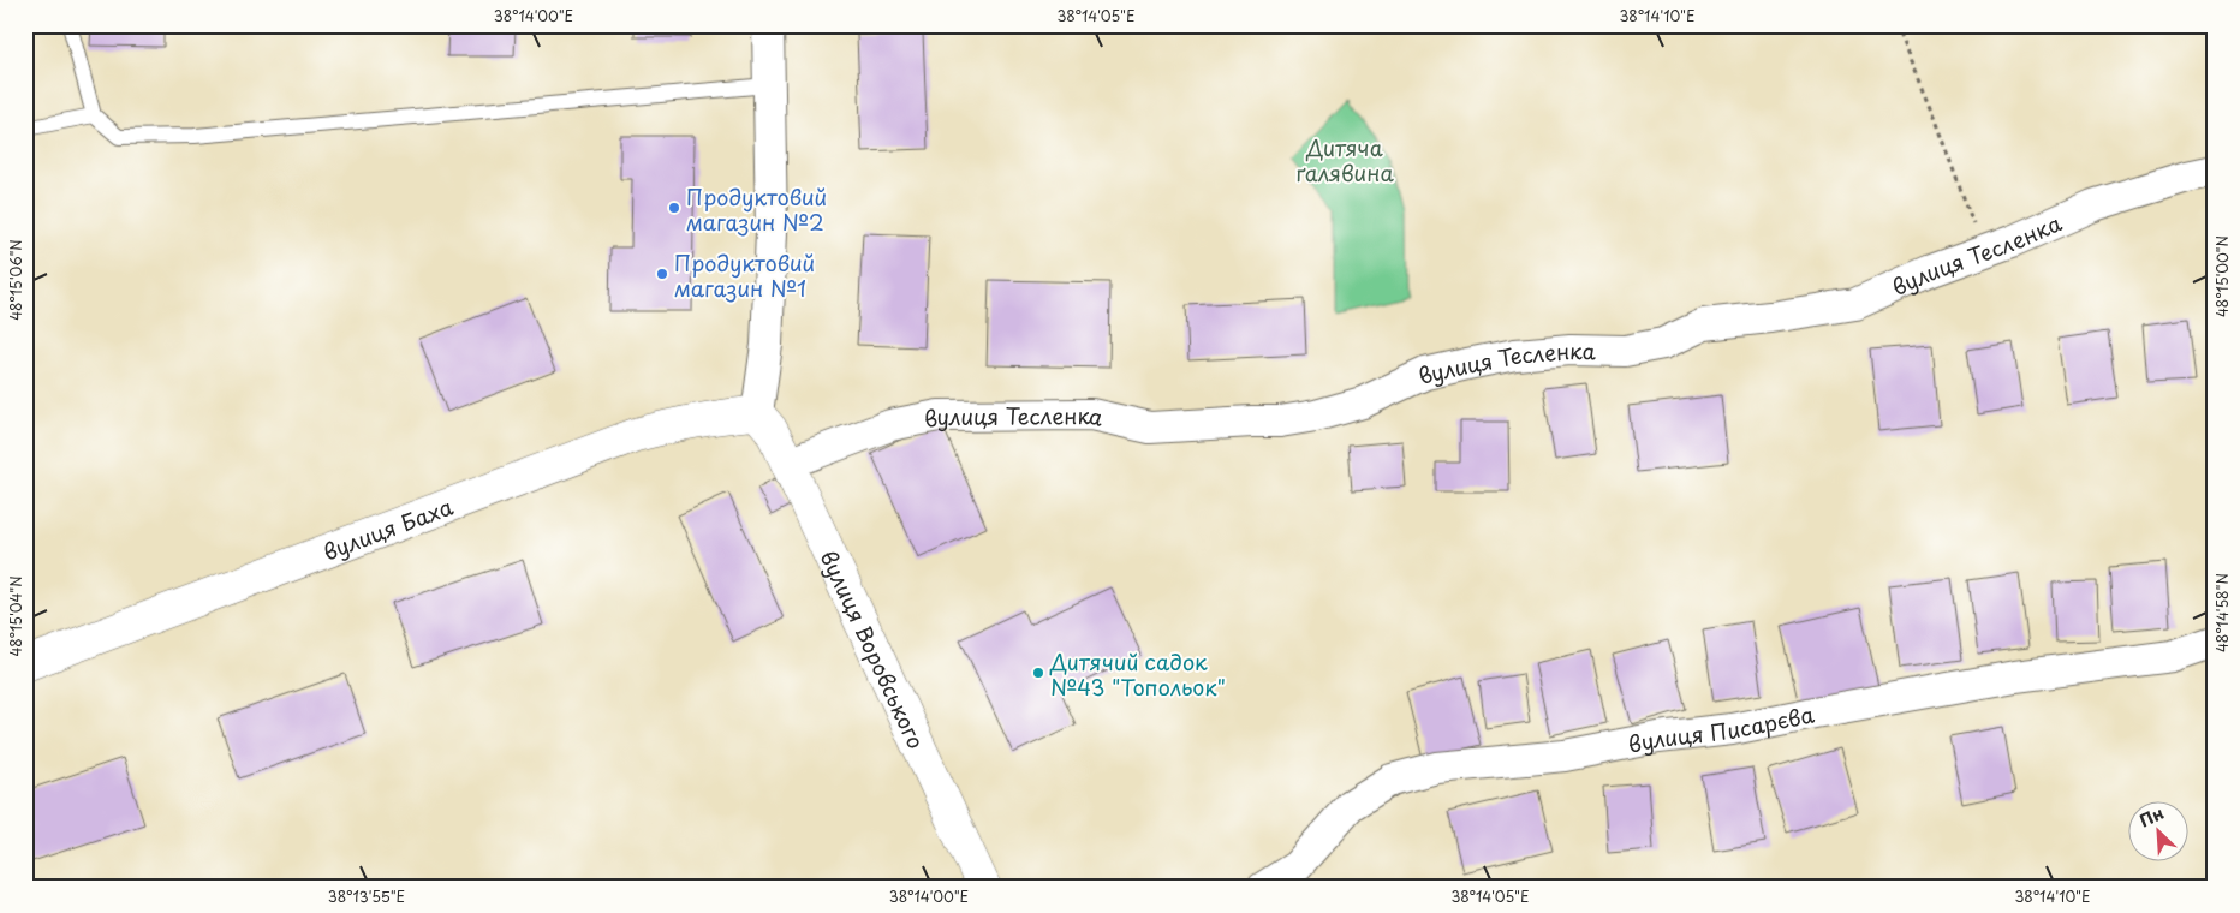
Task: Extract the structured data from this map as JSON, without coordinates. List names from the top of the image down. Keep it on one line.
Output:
{"streets":{"street":["вулиця Тесленка","вулиця Баха","вулиця Воровського","вулиця Писарєва"]},"crossings":[["вулиця Тесленка","вулиця Воровського"],["вулиця Баха","вулиця Воровського"]],"parks":["Дитяча ґалявина"],"places":["Продуктовий магазин №2","Продуктовий магазин №1","Дитячий садок №43 \"Топольок\""],"north":"top left","coordinates":["38°14'00\"E","38°14'05\"E","38°14'10\"E","48°15'00\"N","48°15'06\"N","48°14'58\"N","48°15'04\"N","38°13'55\"E"]}
